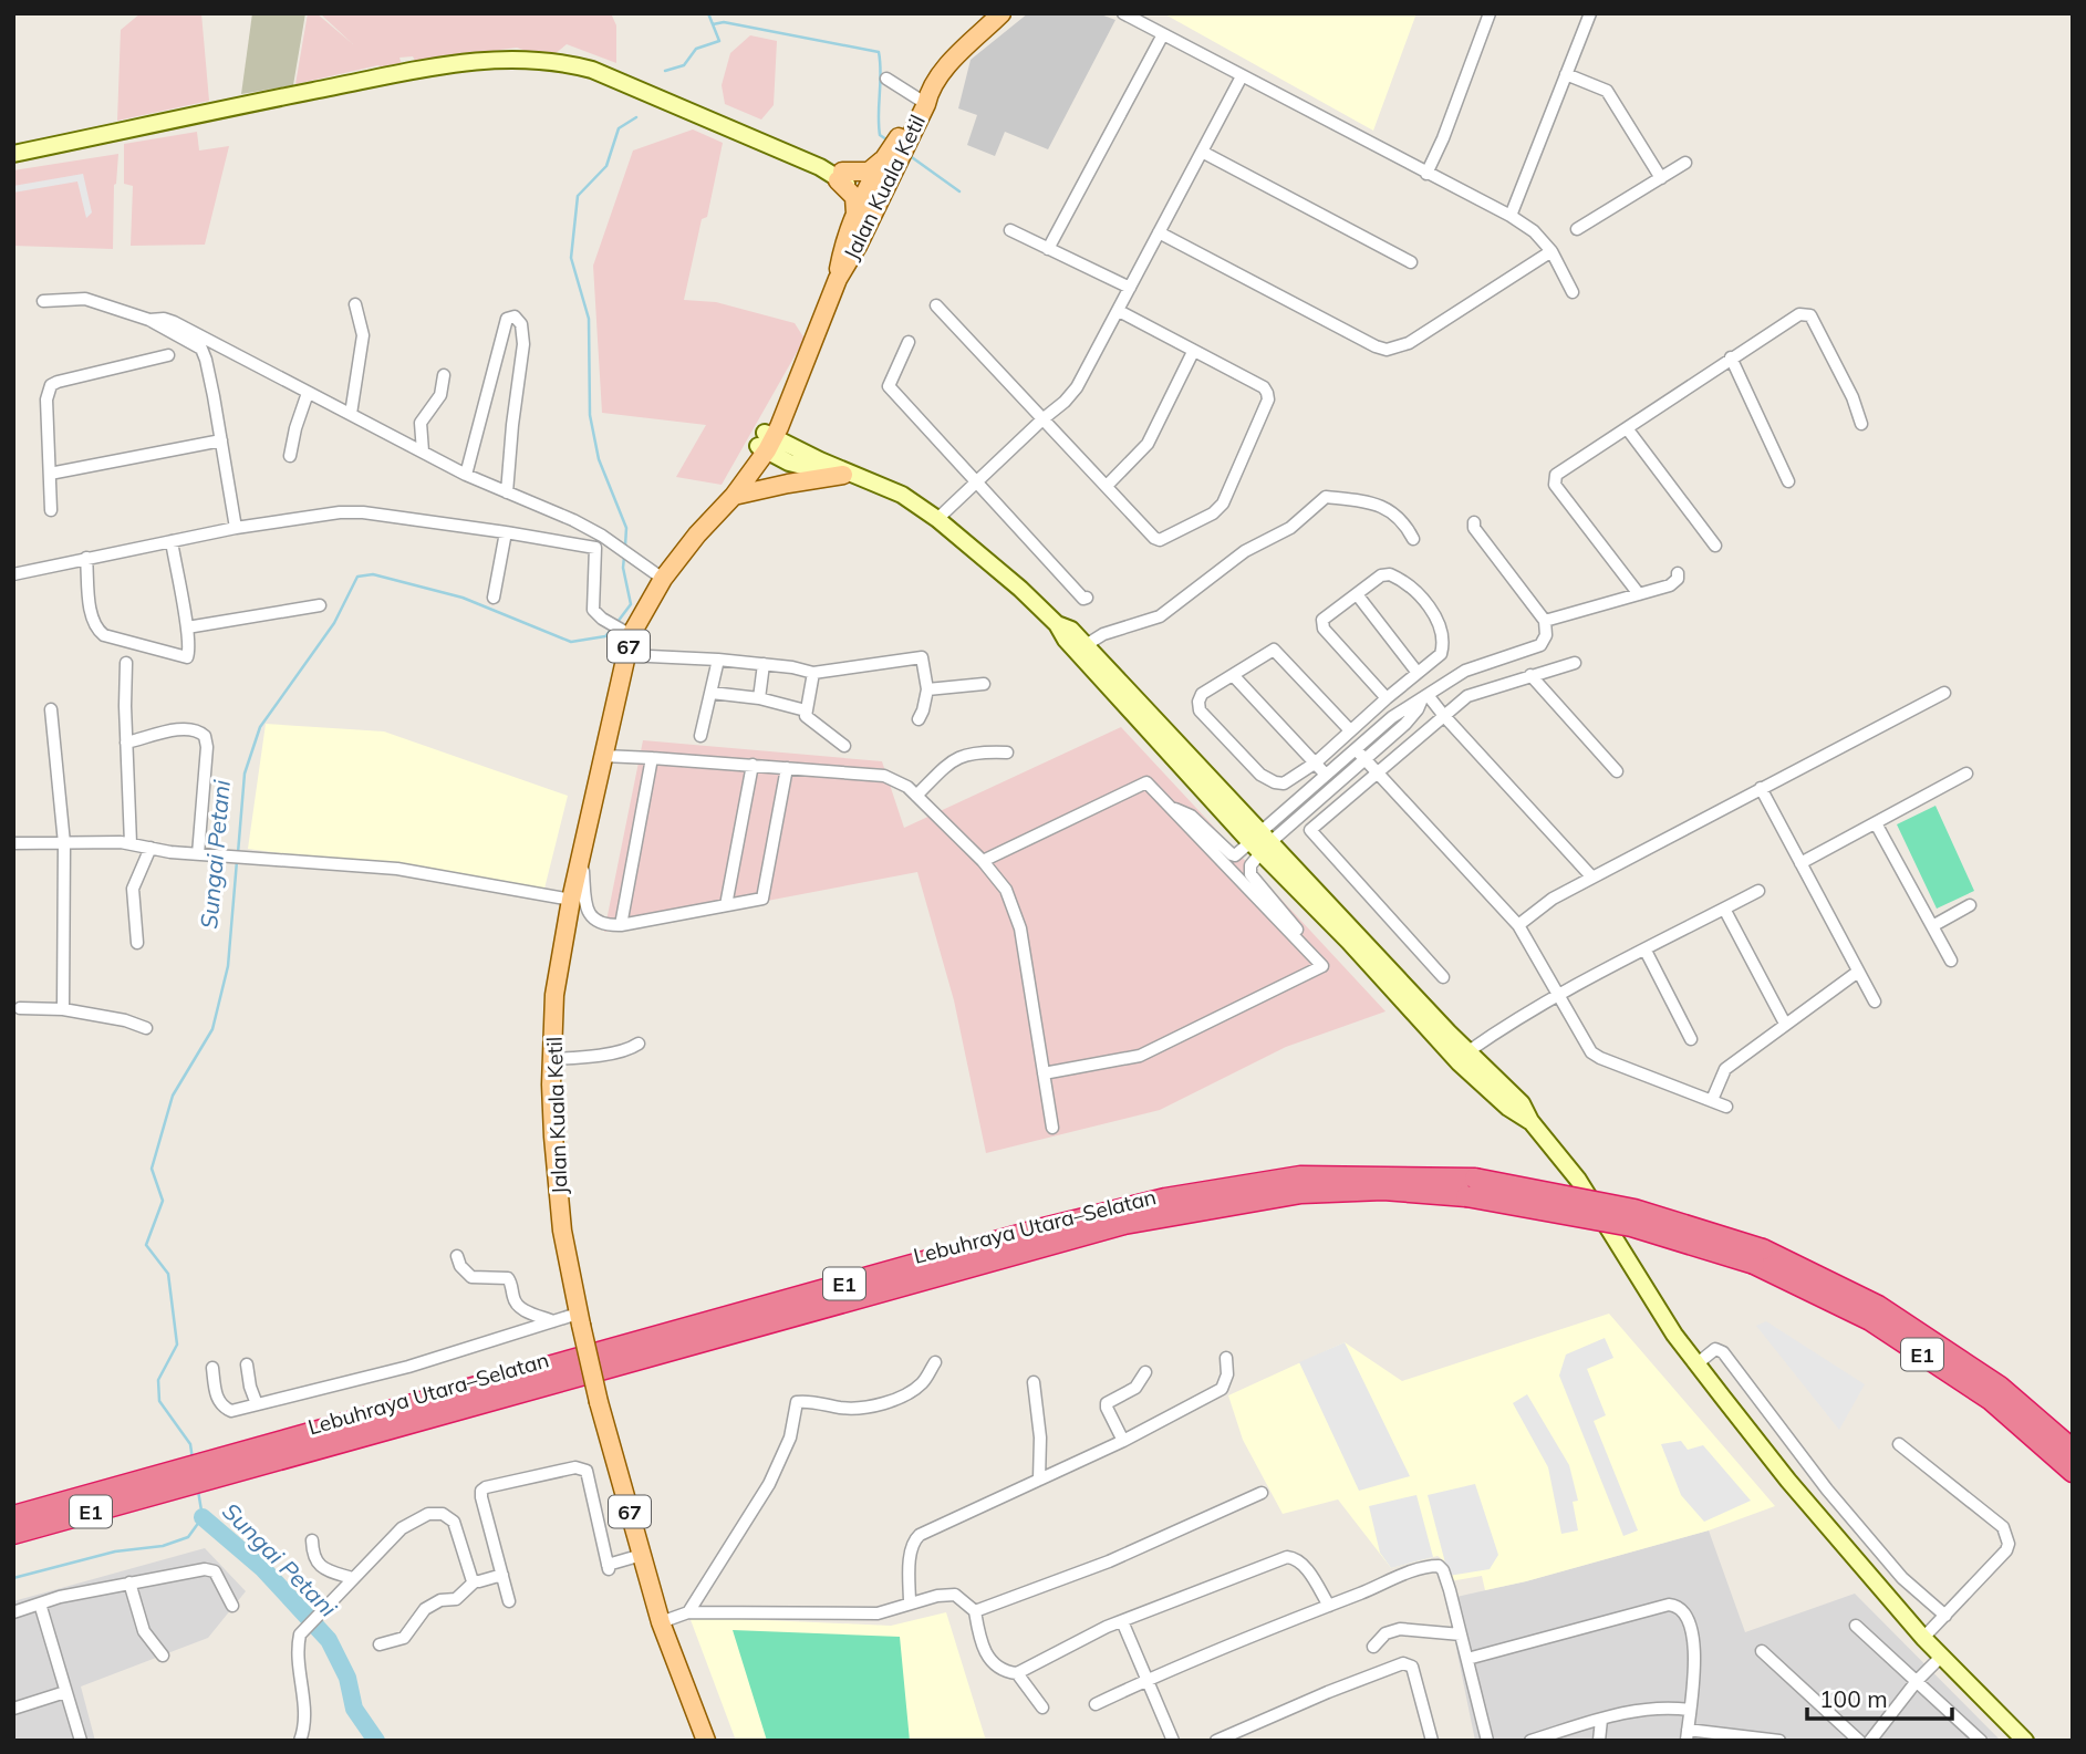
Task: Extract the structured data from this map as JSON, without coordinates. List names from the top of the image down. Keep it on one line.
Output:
{"streets":{"highway":["Lebuhraya Utara–Selatan","E1"],"main road":["Jalan Kuala Ketil","67"]},"water":["Sungai Petani"],"scale_bar":"100 m"}
